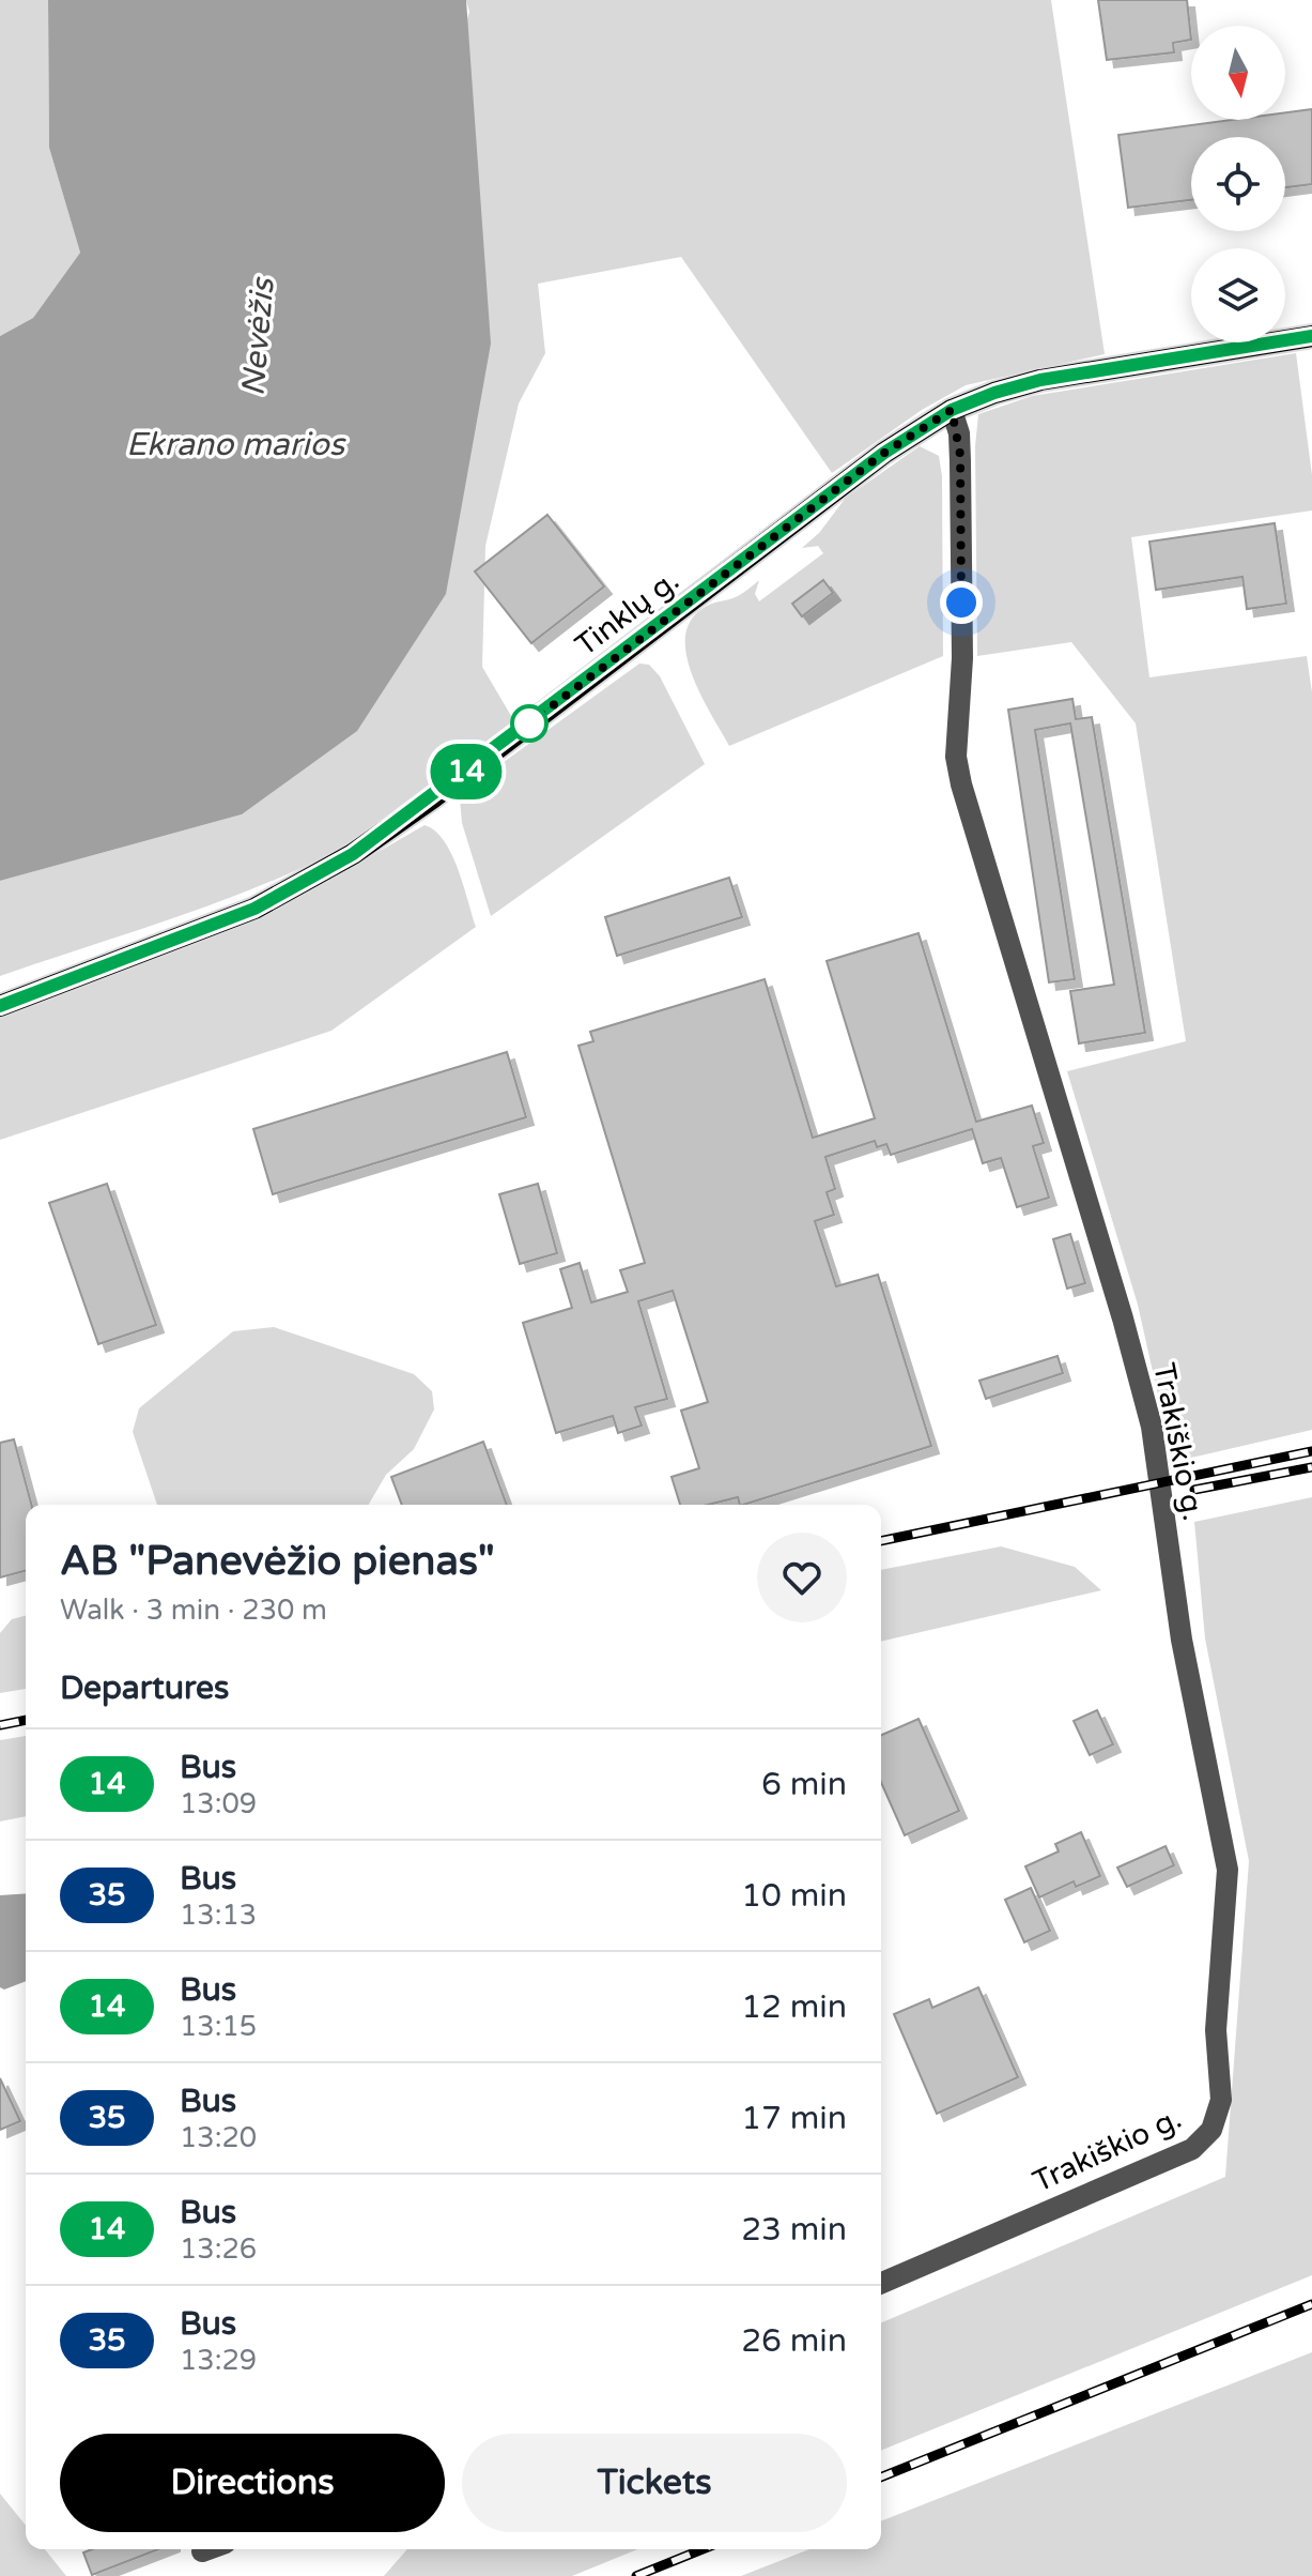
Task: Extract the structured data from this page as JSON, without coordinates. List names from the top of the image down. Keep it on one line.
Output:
{"streets":{"main road":["Tinklų g."],"street":["Trakiškio g."]},"crossings":[["Tinklų g.","Trakiškio g."]],"water":["Nevėžis","Ekrano marios"],"lines":["bus line 14"],"north":"bottom","page":{"on_map":"14","heading":[["AB \"Panevėžio pienas\"","Walk · 3 min · 230 m"],"Departures"],"list":[{"mark":"14","name":"Bus","note":"13:09","value":"6 min"},{"mark":"35","name":"Bus","note":"13:13","value":"10 min"},{"mark":"14","name":"Bus","note":"13:15","value":"12 min"},{"mark":"35","name":"Bus","note":"13:20","value":"17 min"},{"mark":"14","name":"Bus","note":"13:26","value":"23 min"},{"mark":"35","name":"Bus","note":"13:29","value":"26 min"}],"buttons":["Directions","Tickets"]}}
